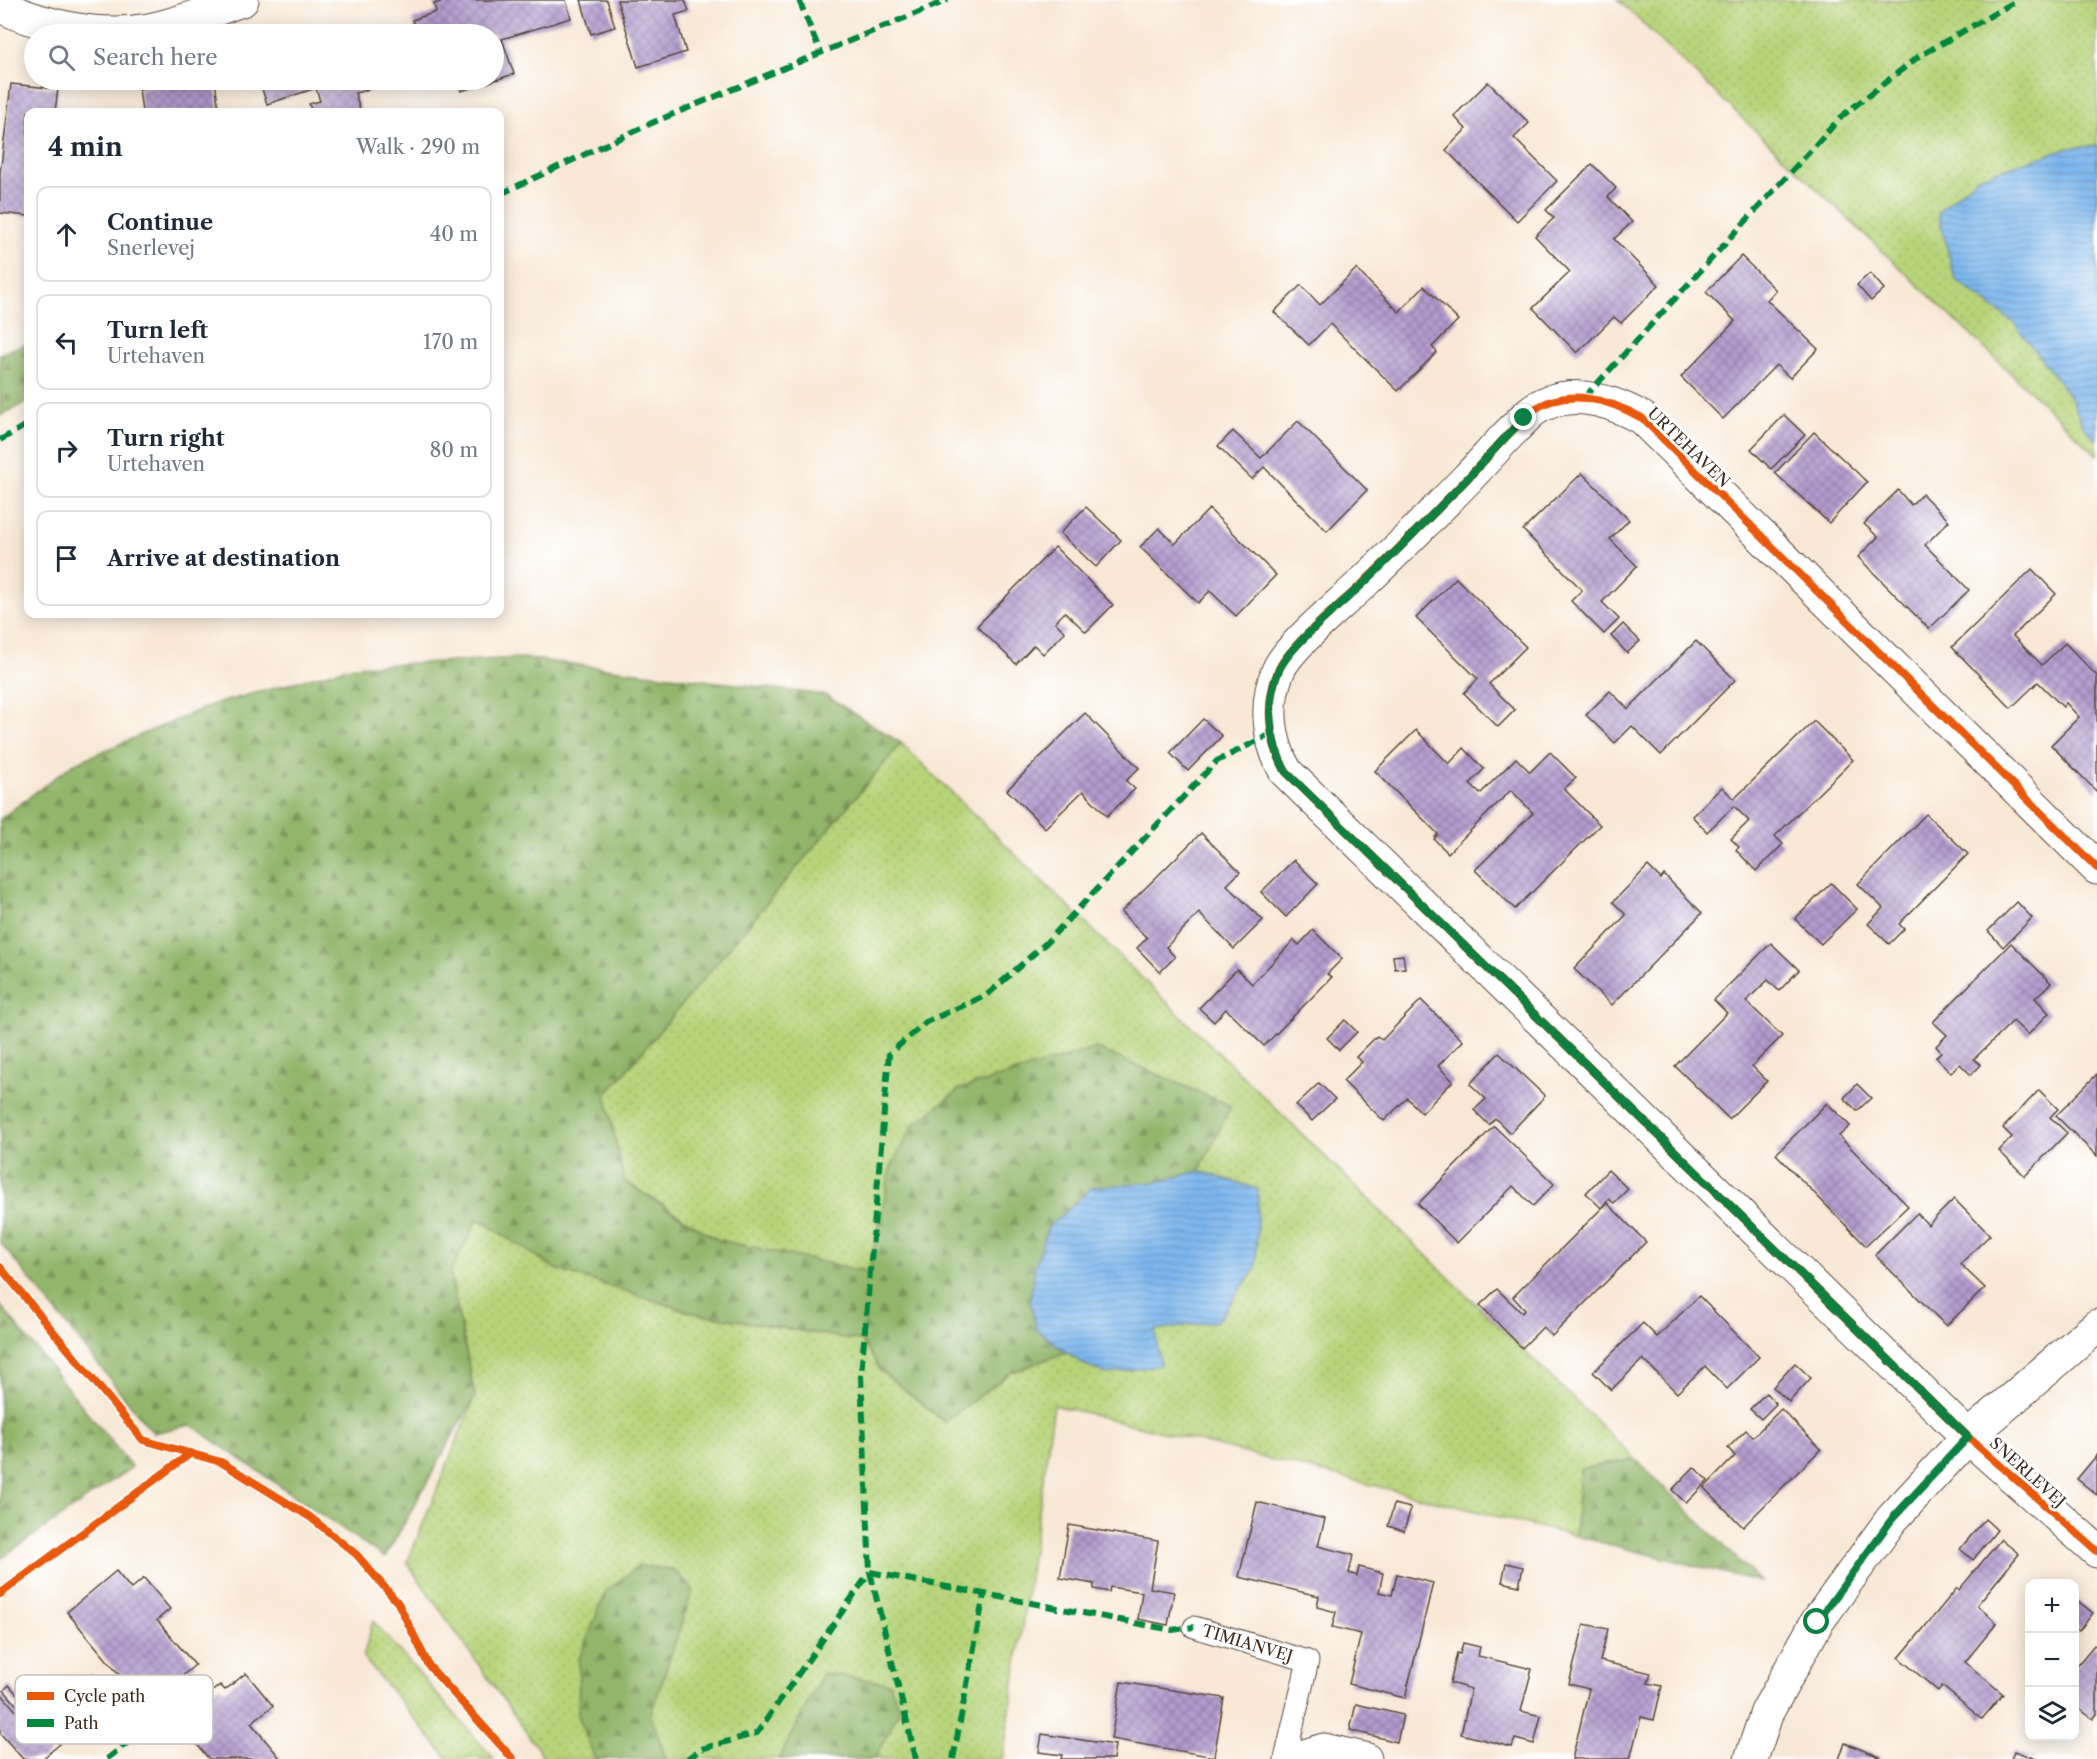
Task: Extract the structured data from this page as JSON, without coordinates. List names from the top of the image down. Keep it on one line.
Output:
{"streets":{"street":["URTEHAVEN","SNERLEVEJ"],"lane":["TIMIANVEJ"]},"crossings":[["URTEHAVEN","SNERLEVEJ"]],"legend":["Cycle path","Path"],"page":{"search":"Search here","heading":["4 min","Walk · 290 m"],"list":[["Continue","Snerlevej","40 m"],["Turn left","Urtehaven","170 m"],["Turn right","Urtehaven","80 m"],"Arrive at destination"],"map_buttons":["+","−"]}}
